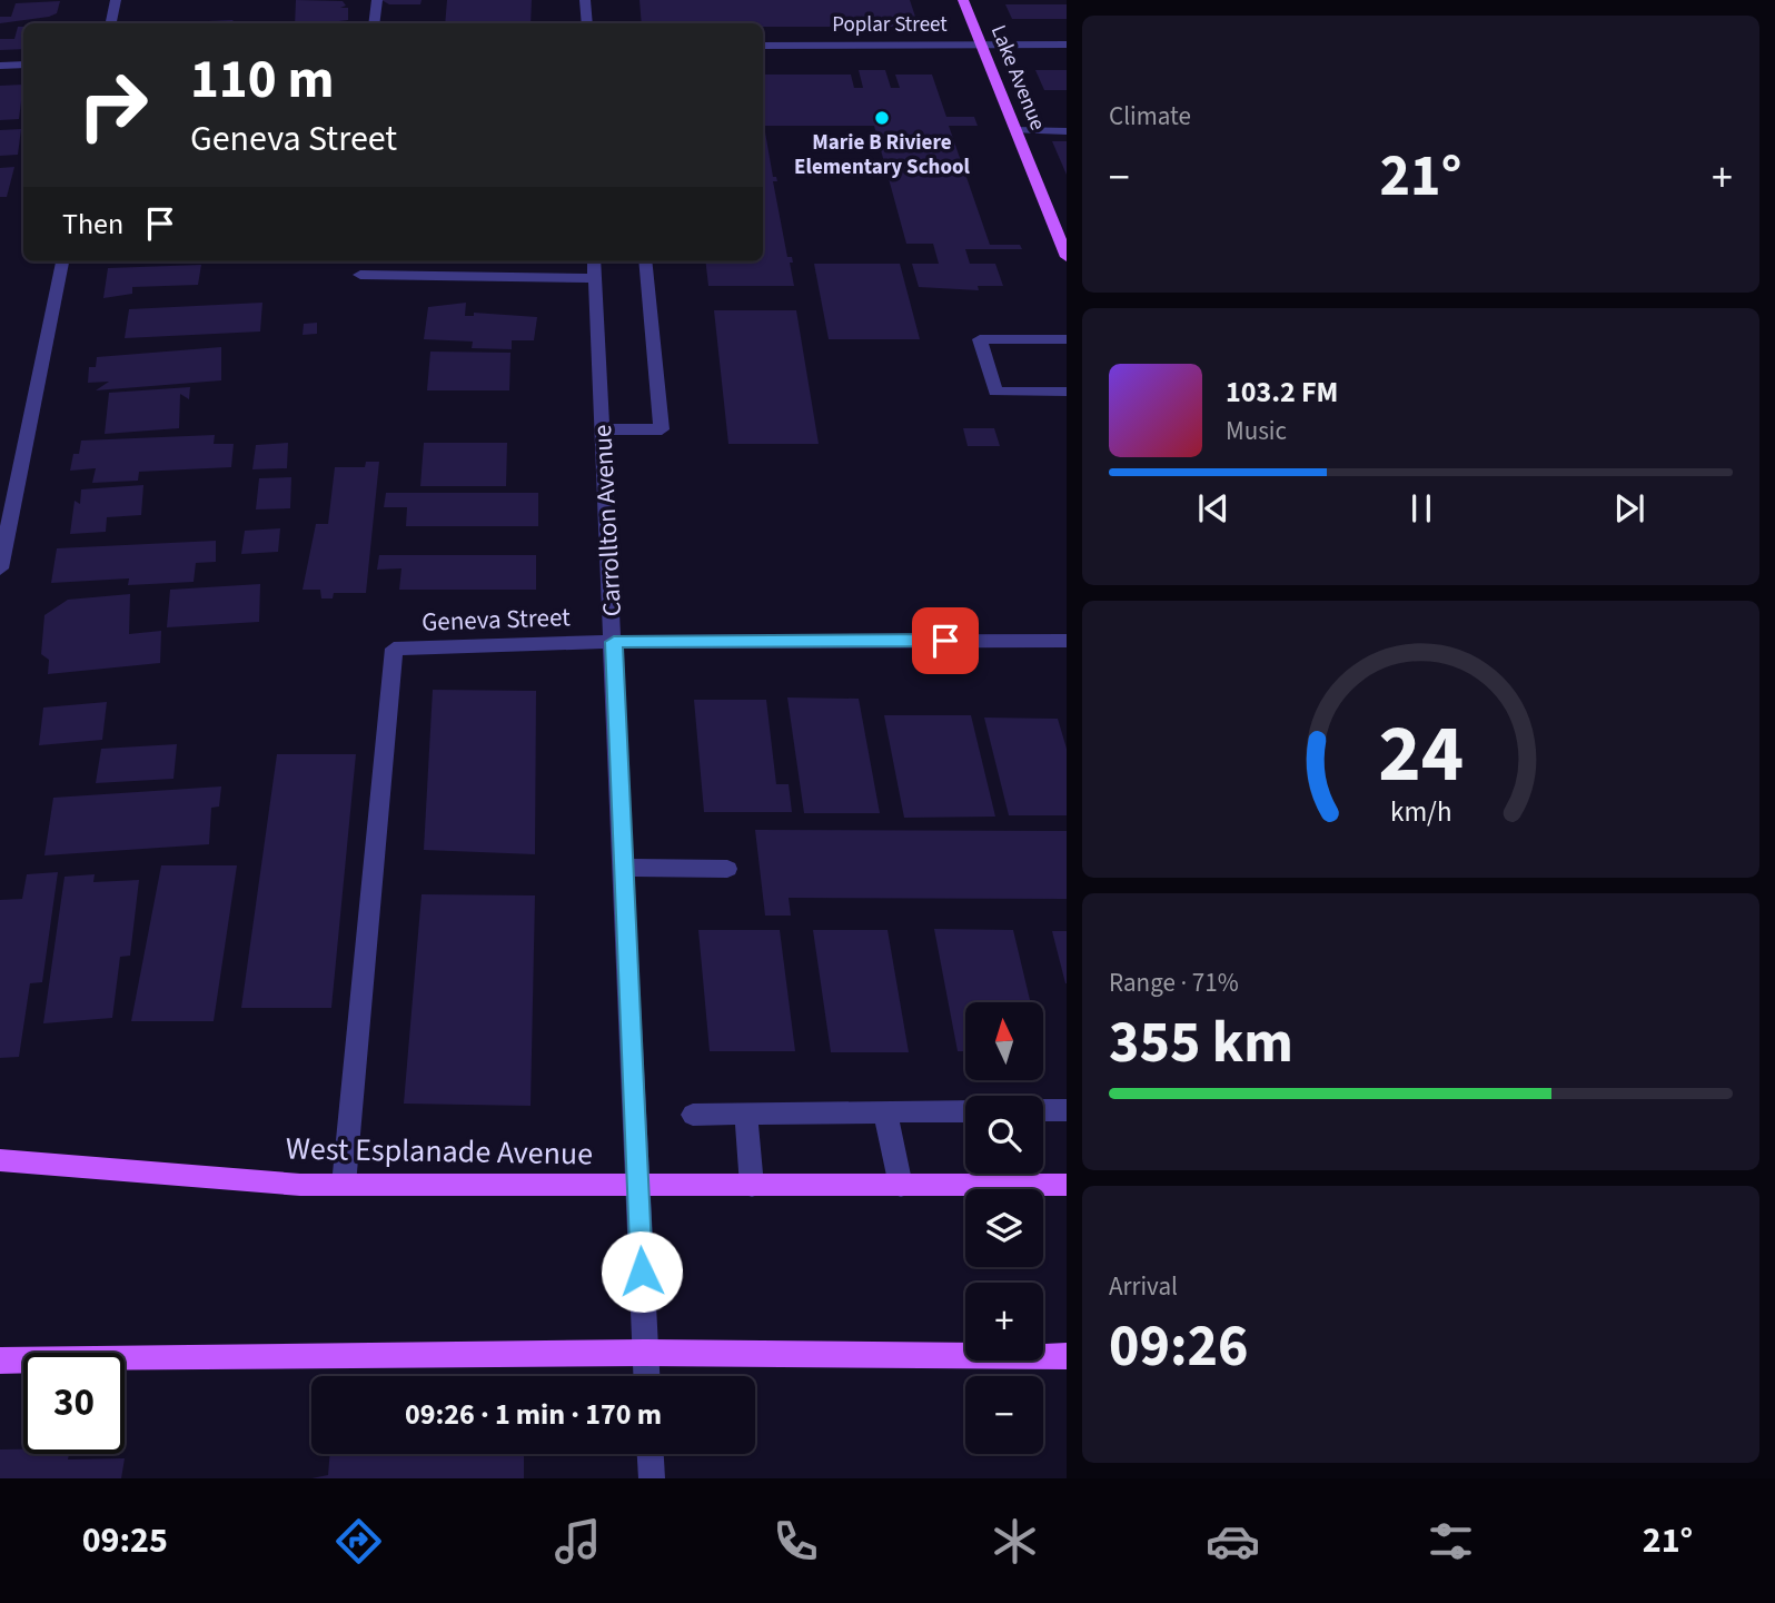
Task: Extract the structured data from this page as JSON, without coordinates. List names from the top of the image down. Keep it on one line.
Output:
{"streets":{"main road":["Lake Avenue","West Esplanade Avenue"],"street":["Poplar Street","Carrollton Avenue","Geneva Street"]},"crossings":[["Poplar Street","Lake Avenue"],["Carrollton Avenue","Geneva Street"],["Carrollton Avenue","West Esplanade Avenue"],["Geneva Street","West Esplanade Avenue"]],"places":["Marie B Riviere Elementary School"],"north":"top","page":{"tile":["Climate",["Range · 71%","355 km"],["Arrival","09:26"]],"turn":["110 m","Geneva Street"],"heat":["−","21°","+"],"then":"Then","song":["103.2 FM","Music"],"map_buttons":["+","−"],"limit":"30","trip":"09:26 · 1 min · 170 m","tabs":["09:25","21°"],"gauge":["24","km/h"]}}
